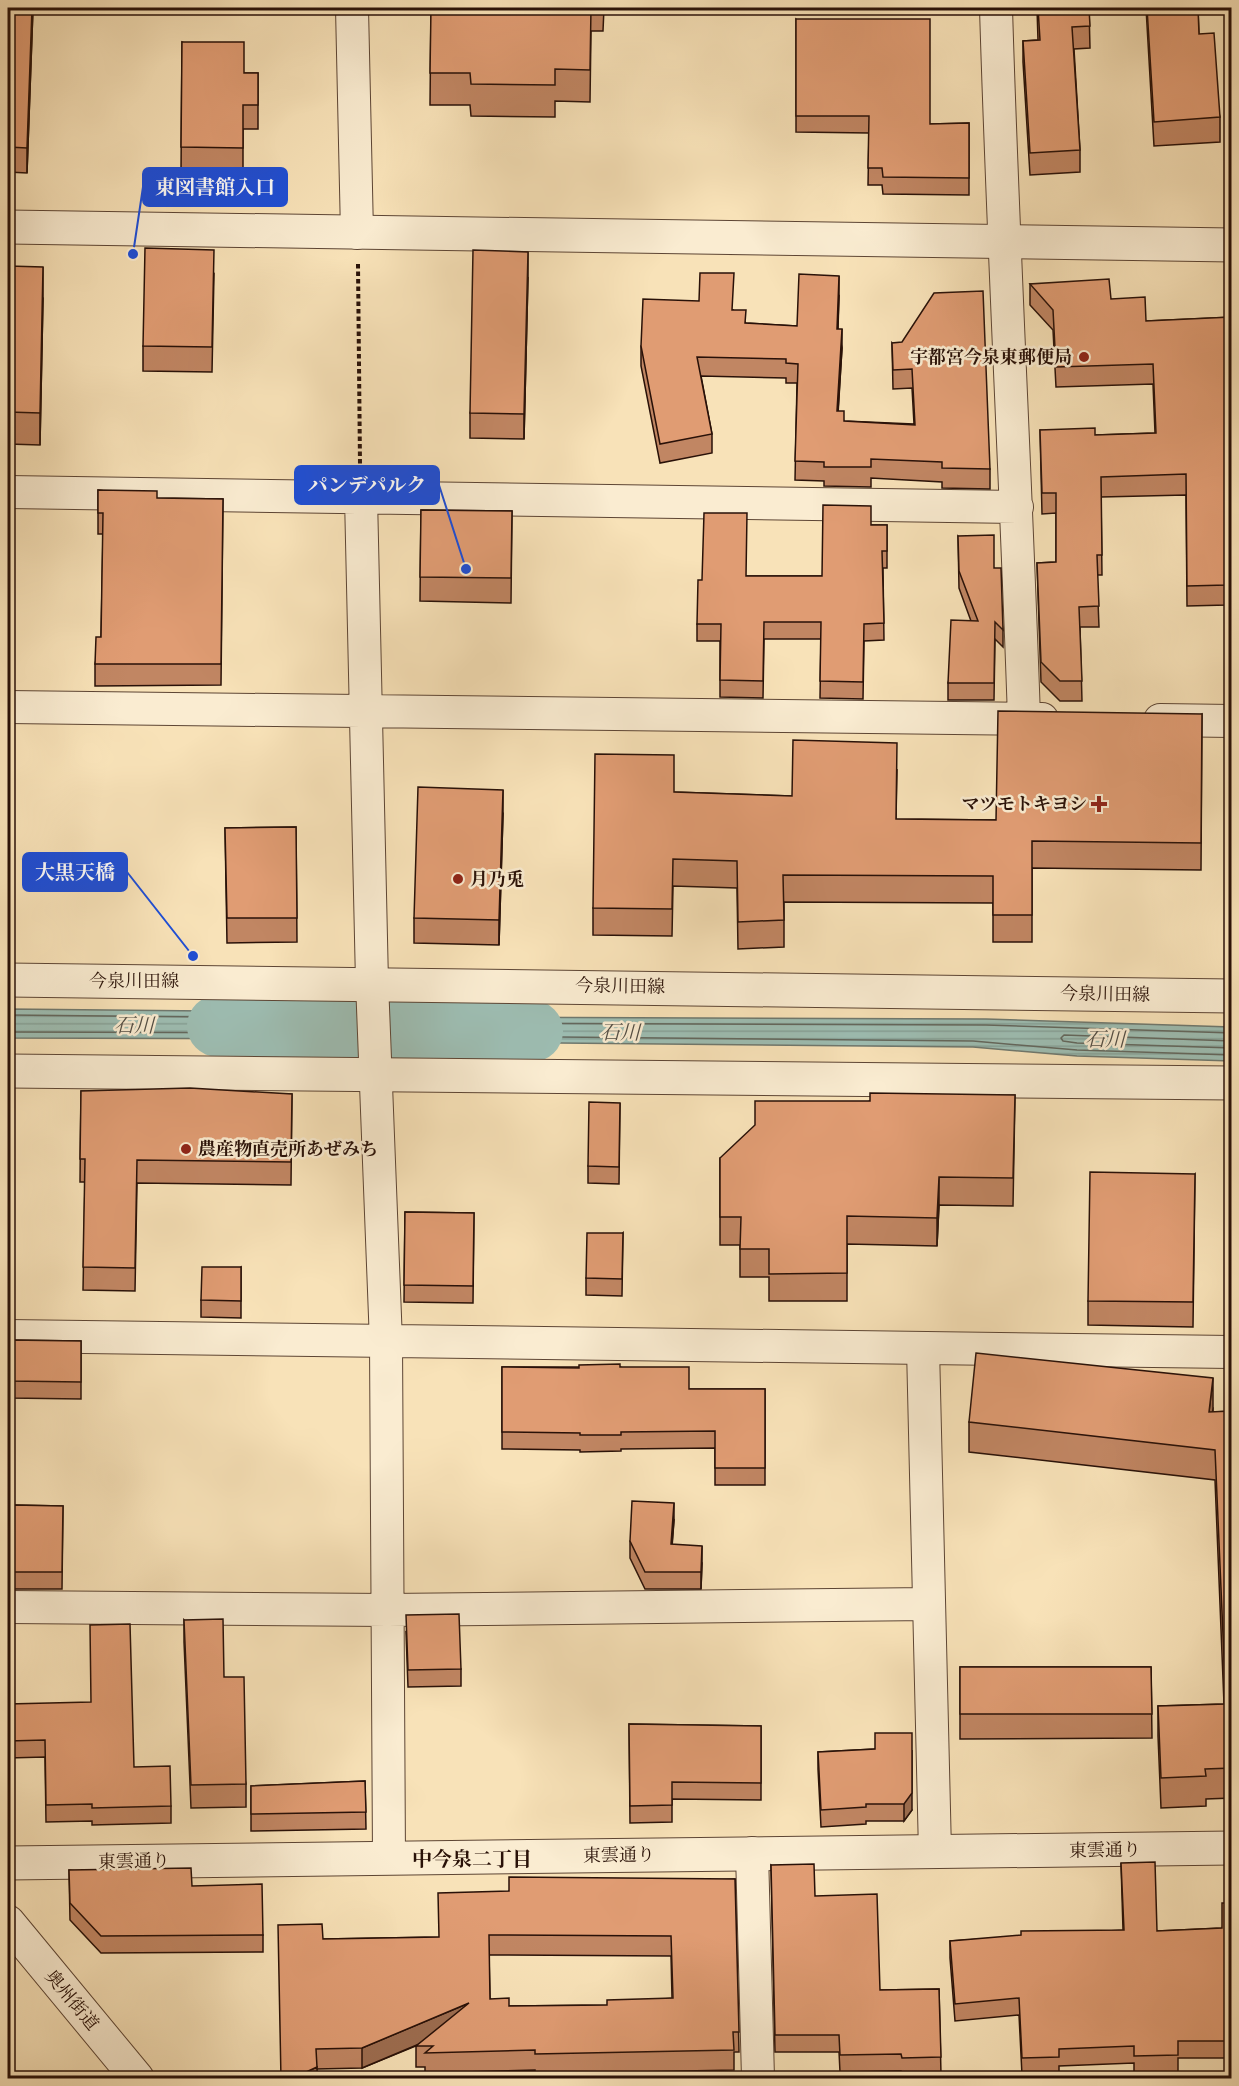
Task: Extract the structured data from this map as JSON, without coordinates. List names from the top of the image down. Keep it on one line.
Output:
{"streets":{"street":["今泉川田線","東雲通り","奥州街道"]},"districts":["中今泉二丁目"],"water":["石川"],"places":{"other":["東図書館入口","宇都宮今泉東郵便局","パンデパルク","月乃兎","大黒天橋","農産物直売所あぜみち"],"health":["マツモトキヨシ"]}}
